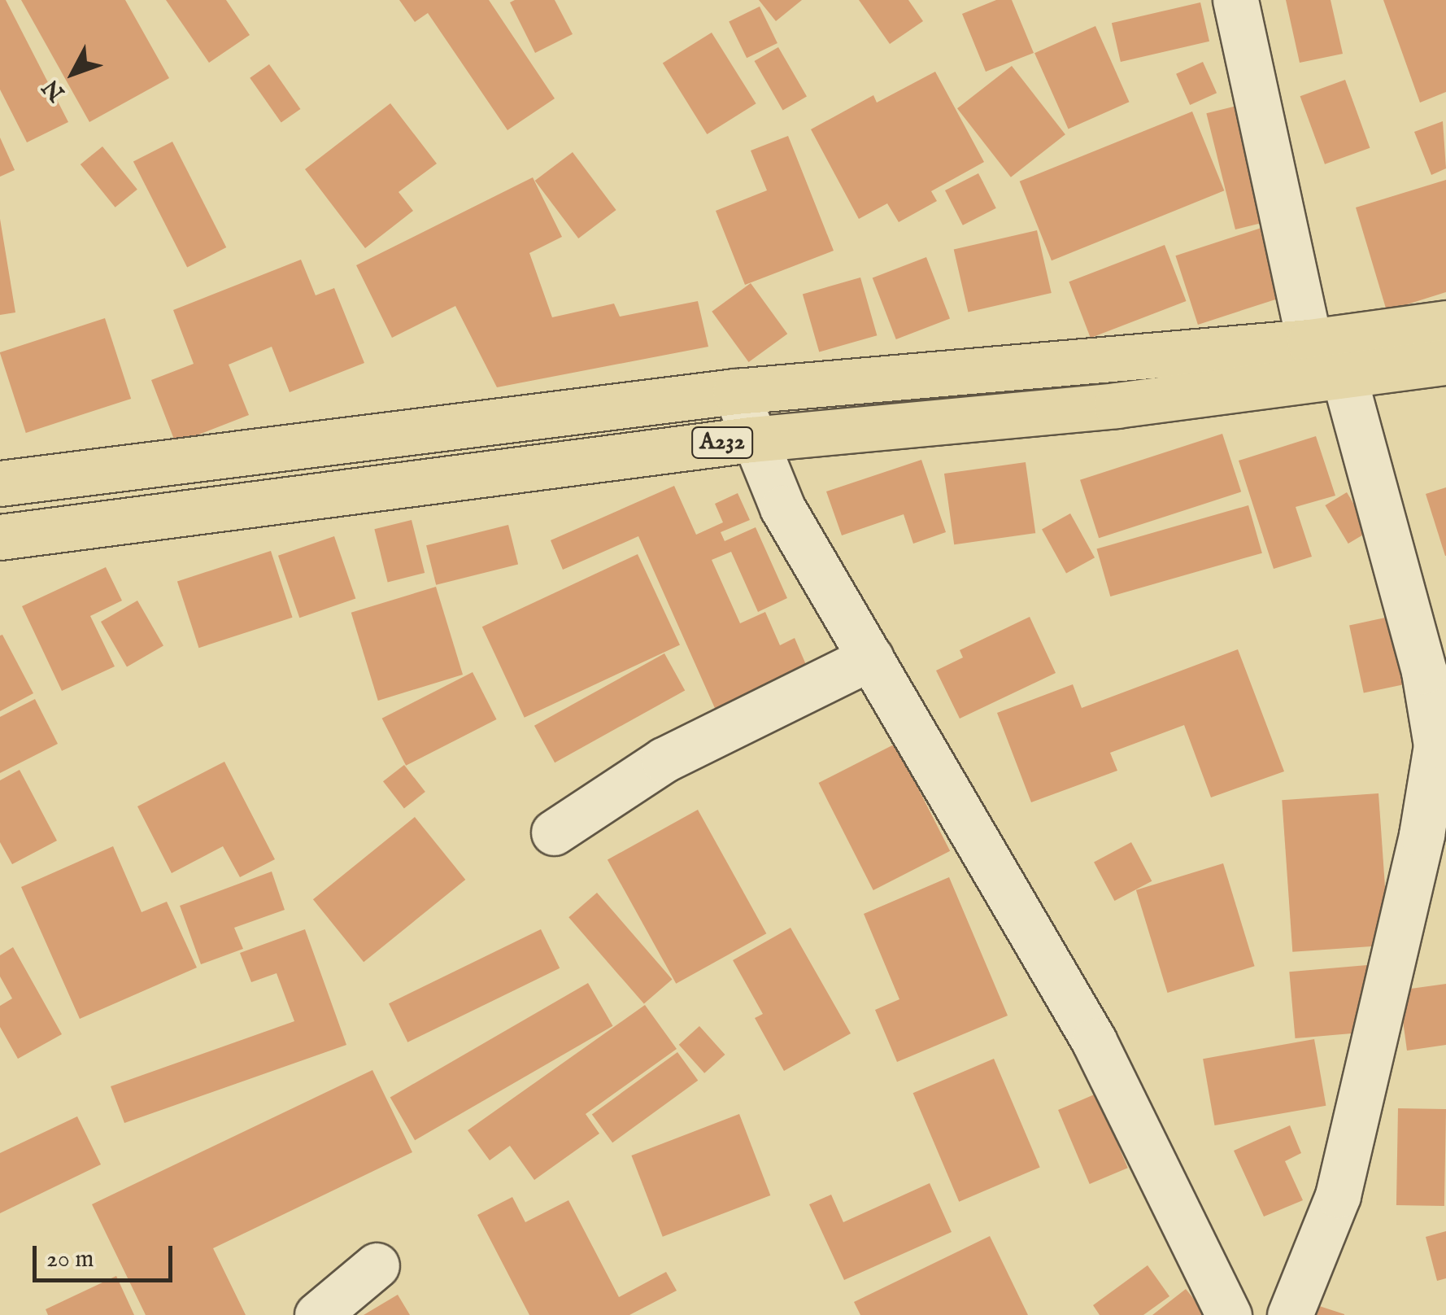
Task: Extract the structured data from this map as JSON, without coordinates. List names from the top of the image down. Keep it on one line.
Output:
{"streets":{"main road":["A232"]},"scale_bar":"20 m","north":"bottom left"}
